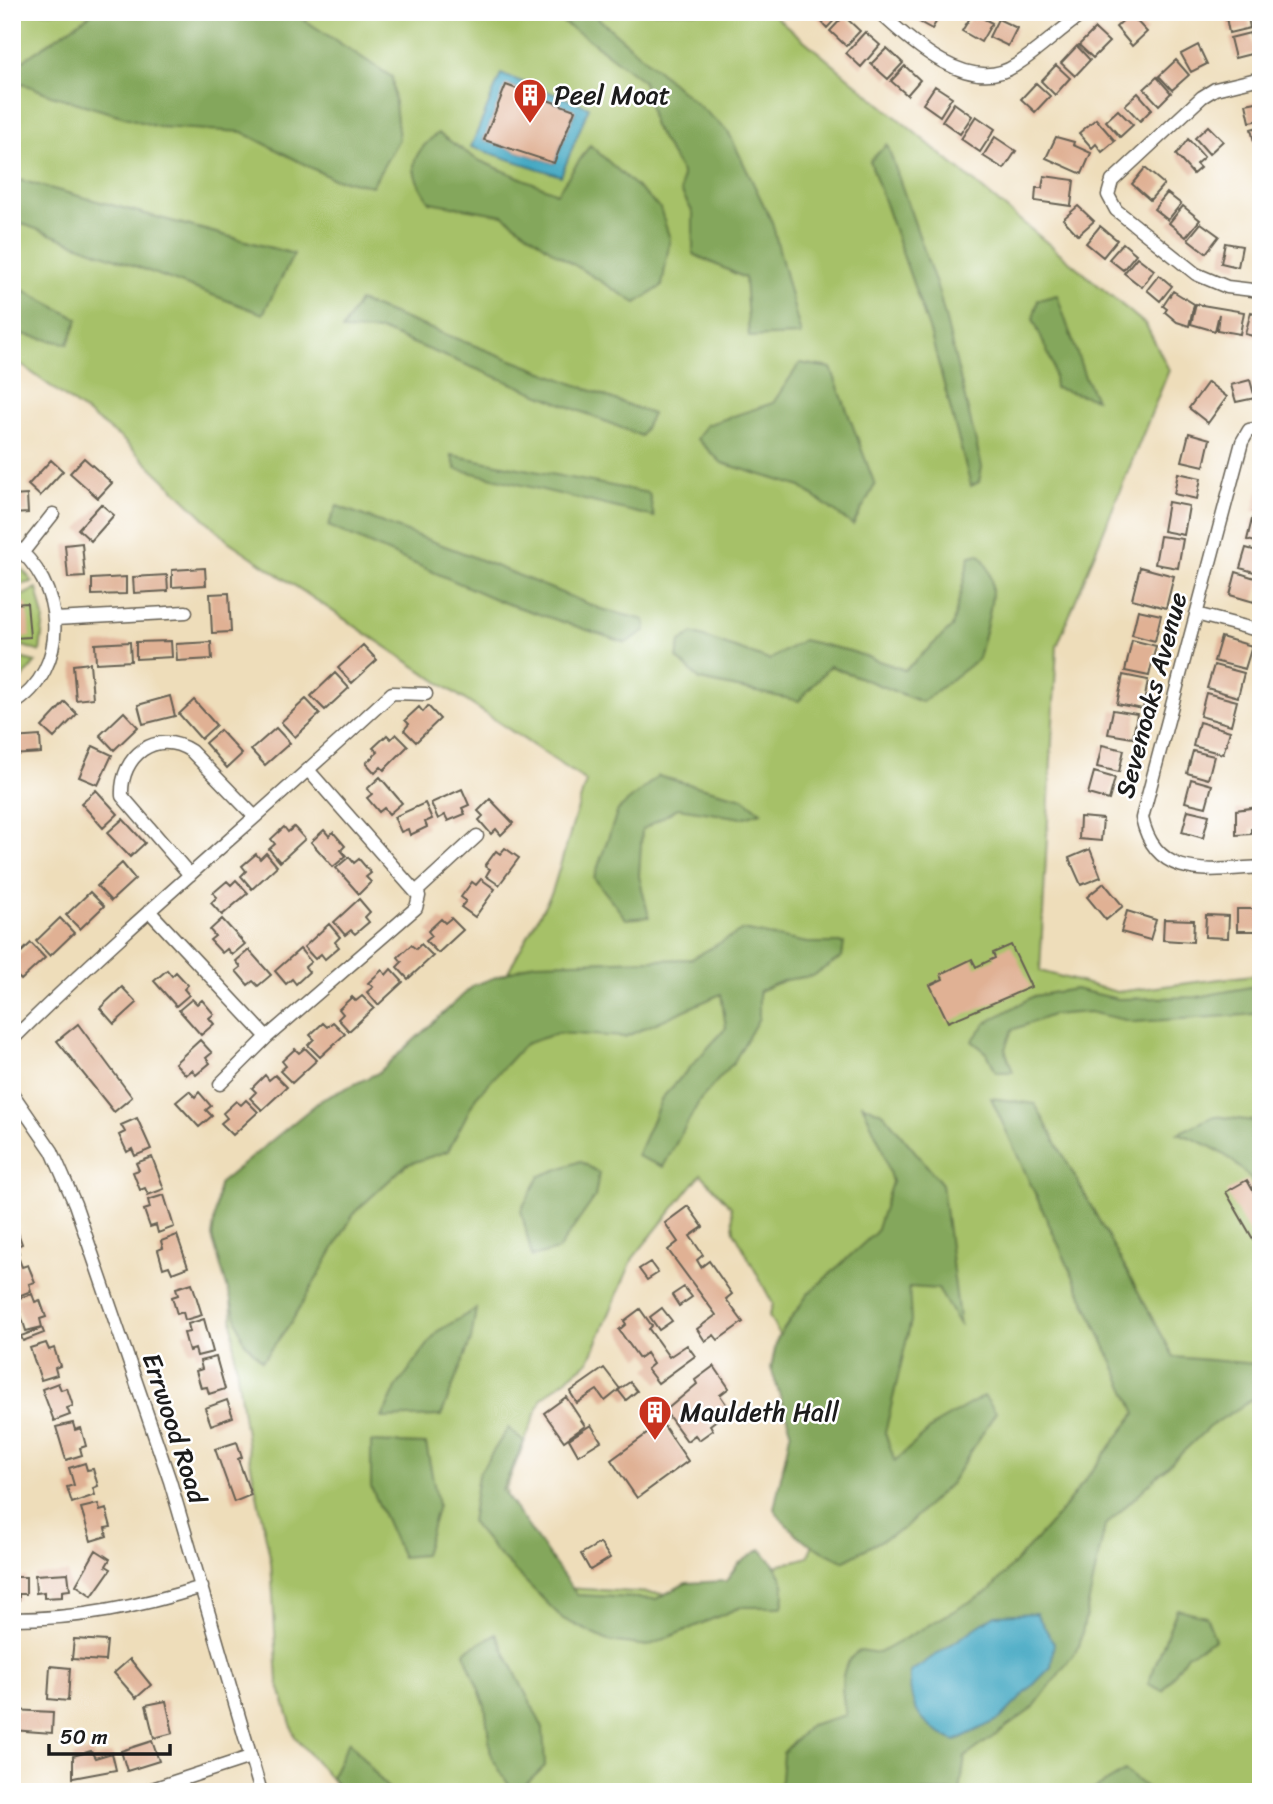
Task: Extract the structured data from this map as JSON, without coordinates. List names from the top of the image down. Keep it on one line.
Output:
{"streets":{"street":["Sevenoaks Avenue","Errwood Road"]},"places":{"building":["Peel Moat","Mauldeth Hall"]},"scale_bar":"50 m"}
